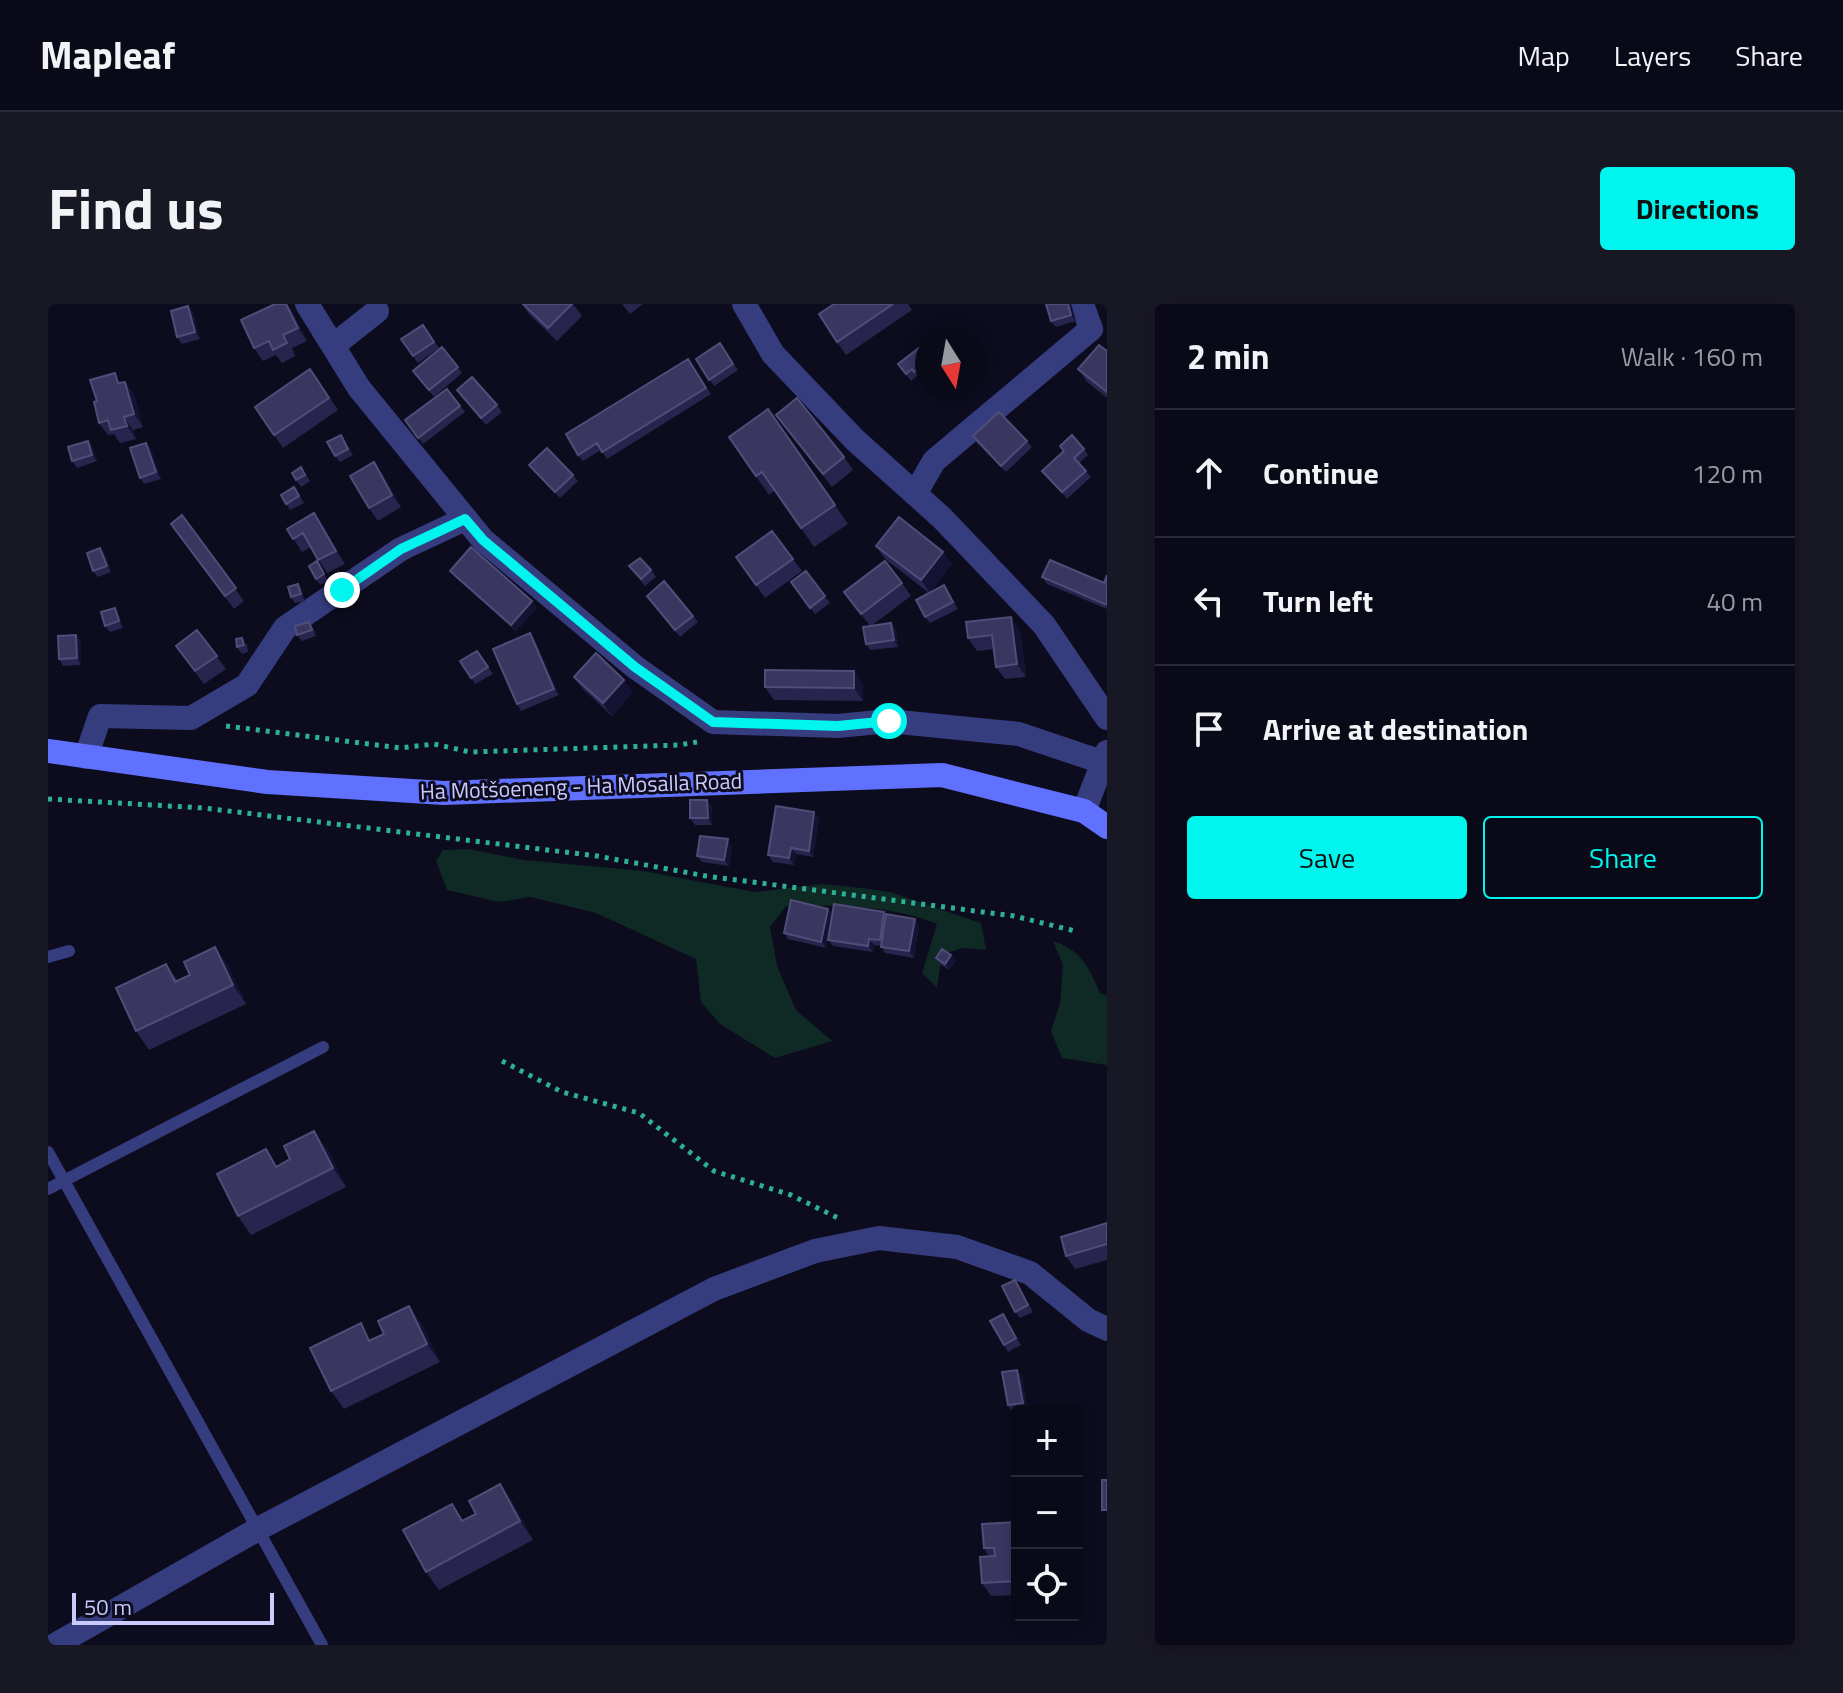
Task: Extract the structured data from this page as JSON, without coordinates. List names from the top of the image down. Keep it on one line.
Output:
{"streets":{"main road":["Ha Motšoeneng - Ha Mosalla Road"]},"scale_bar":"50 m","north":"bottom","page":{"header":"Mapleaf","nav":["Map","Layers","Share"],"title":"Find us","buttons":["Directions",["Save","Share"]],"heading":["2 min","Walk · 160 m"],"list":[["Continue","120 m"],["Turn left","40 m"],"Arrive at destination"],"map_buttons":["+","−"],"scale":"50 m"}}
